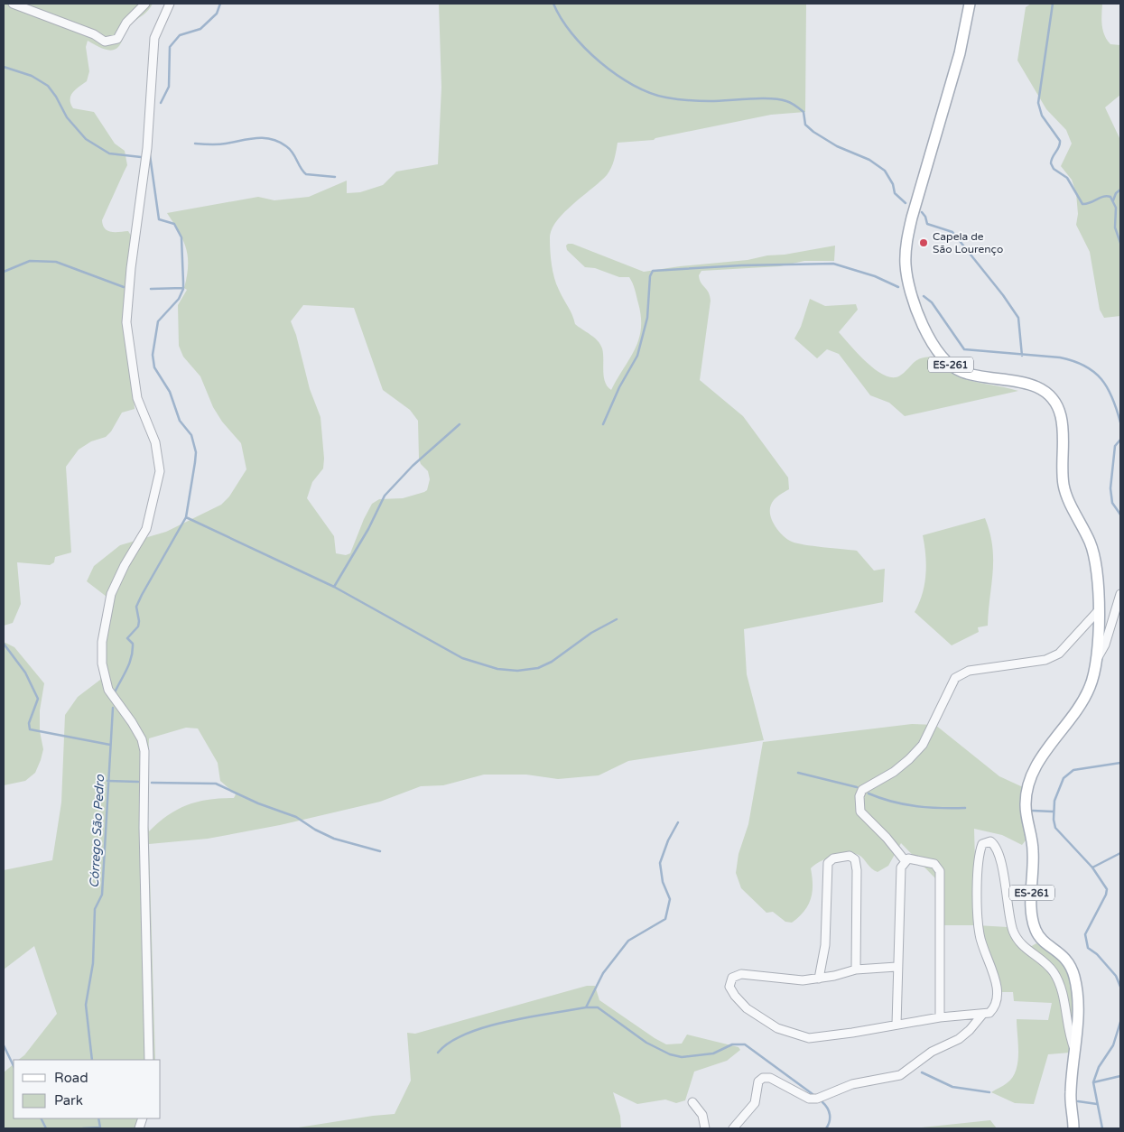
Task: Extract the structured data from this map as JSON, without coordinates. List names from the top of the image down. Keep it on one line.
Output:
{"streets":{"main road":["ES-261"]},"water":["Córrego São Pedro"],"places":["Capela de São Lourenço"],"legend":["Road","Park"]}
